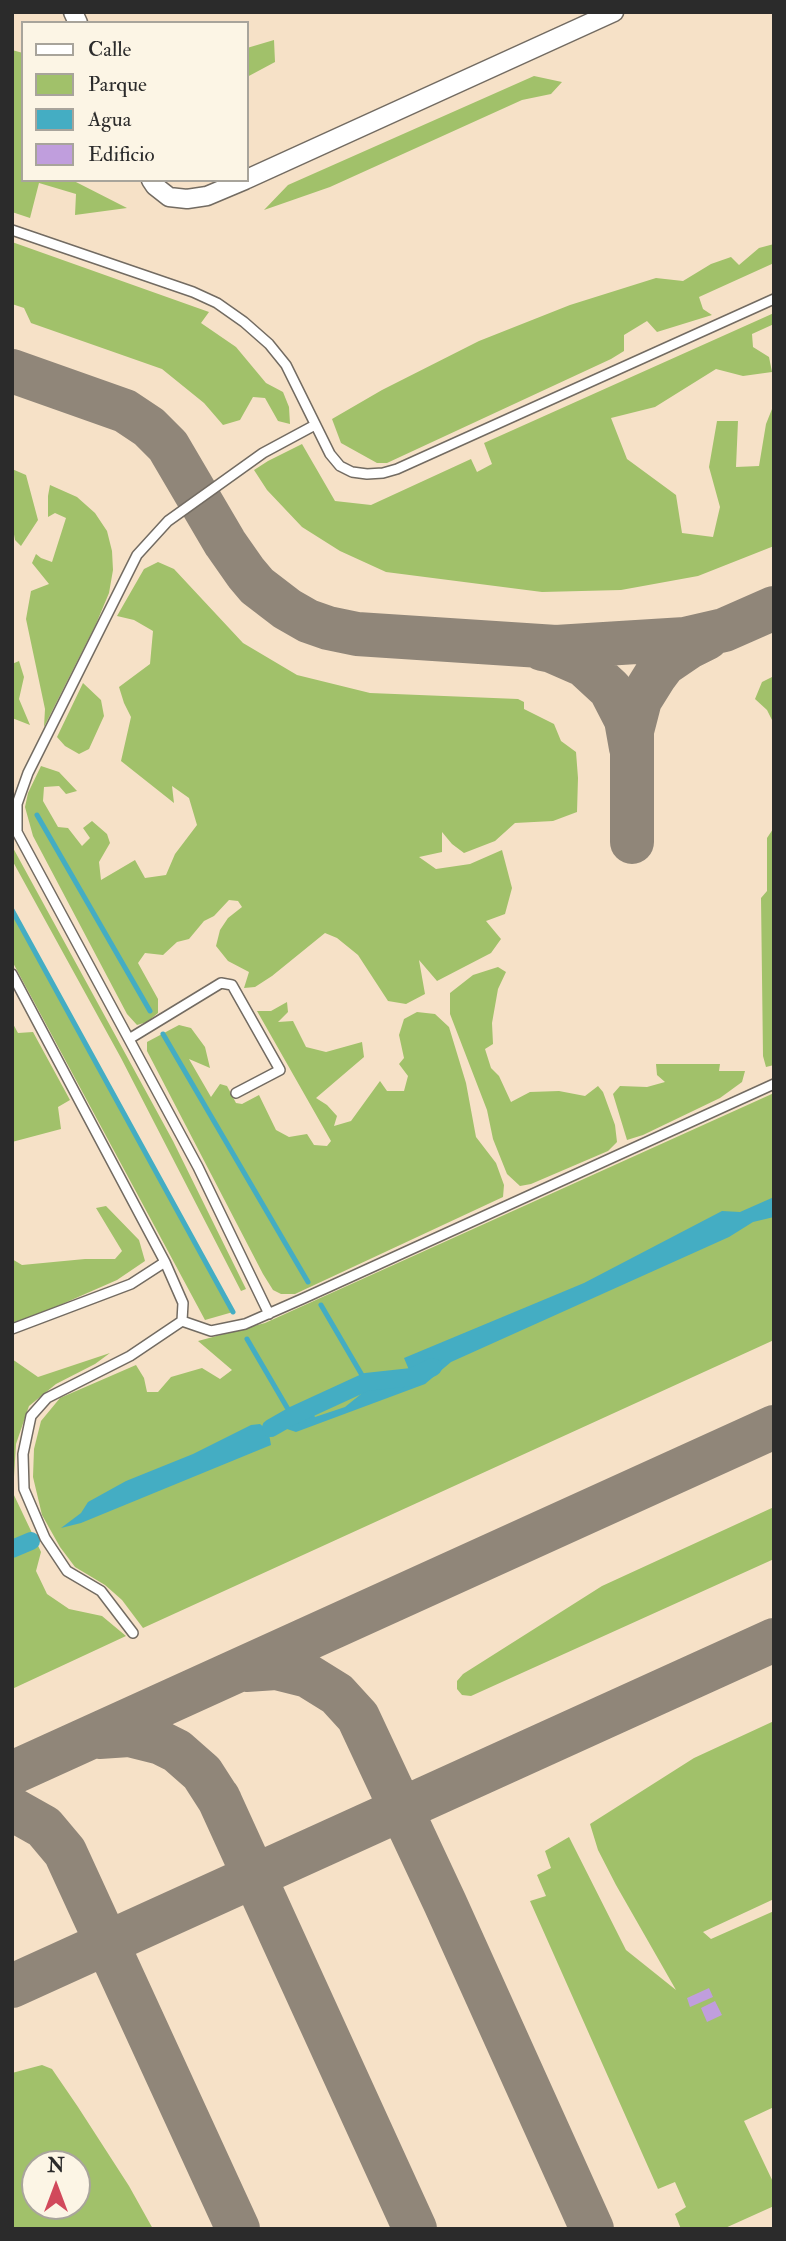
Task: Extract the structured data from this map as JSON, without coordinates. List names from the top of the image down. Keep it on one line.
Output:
{"legend":["Calle","Parque","Agua","Edificio"],"north":"top"}
